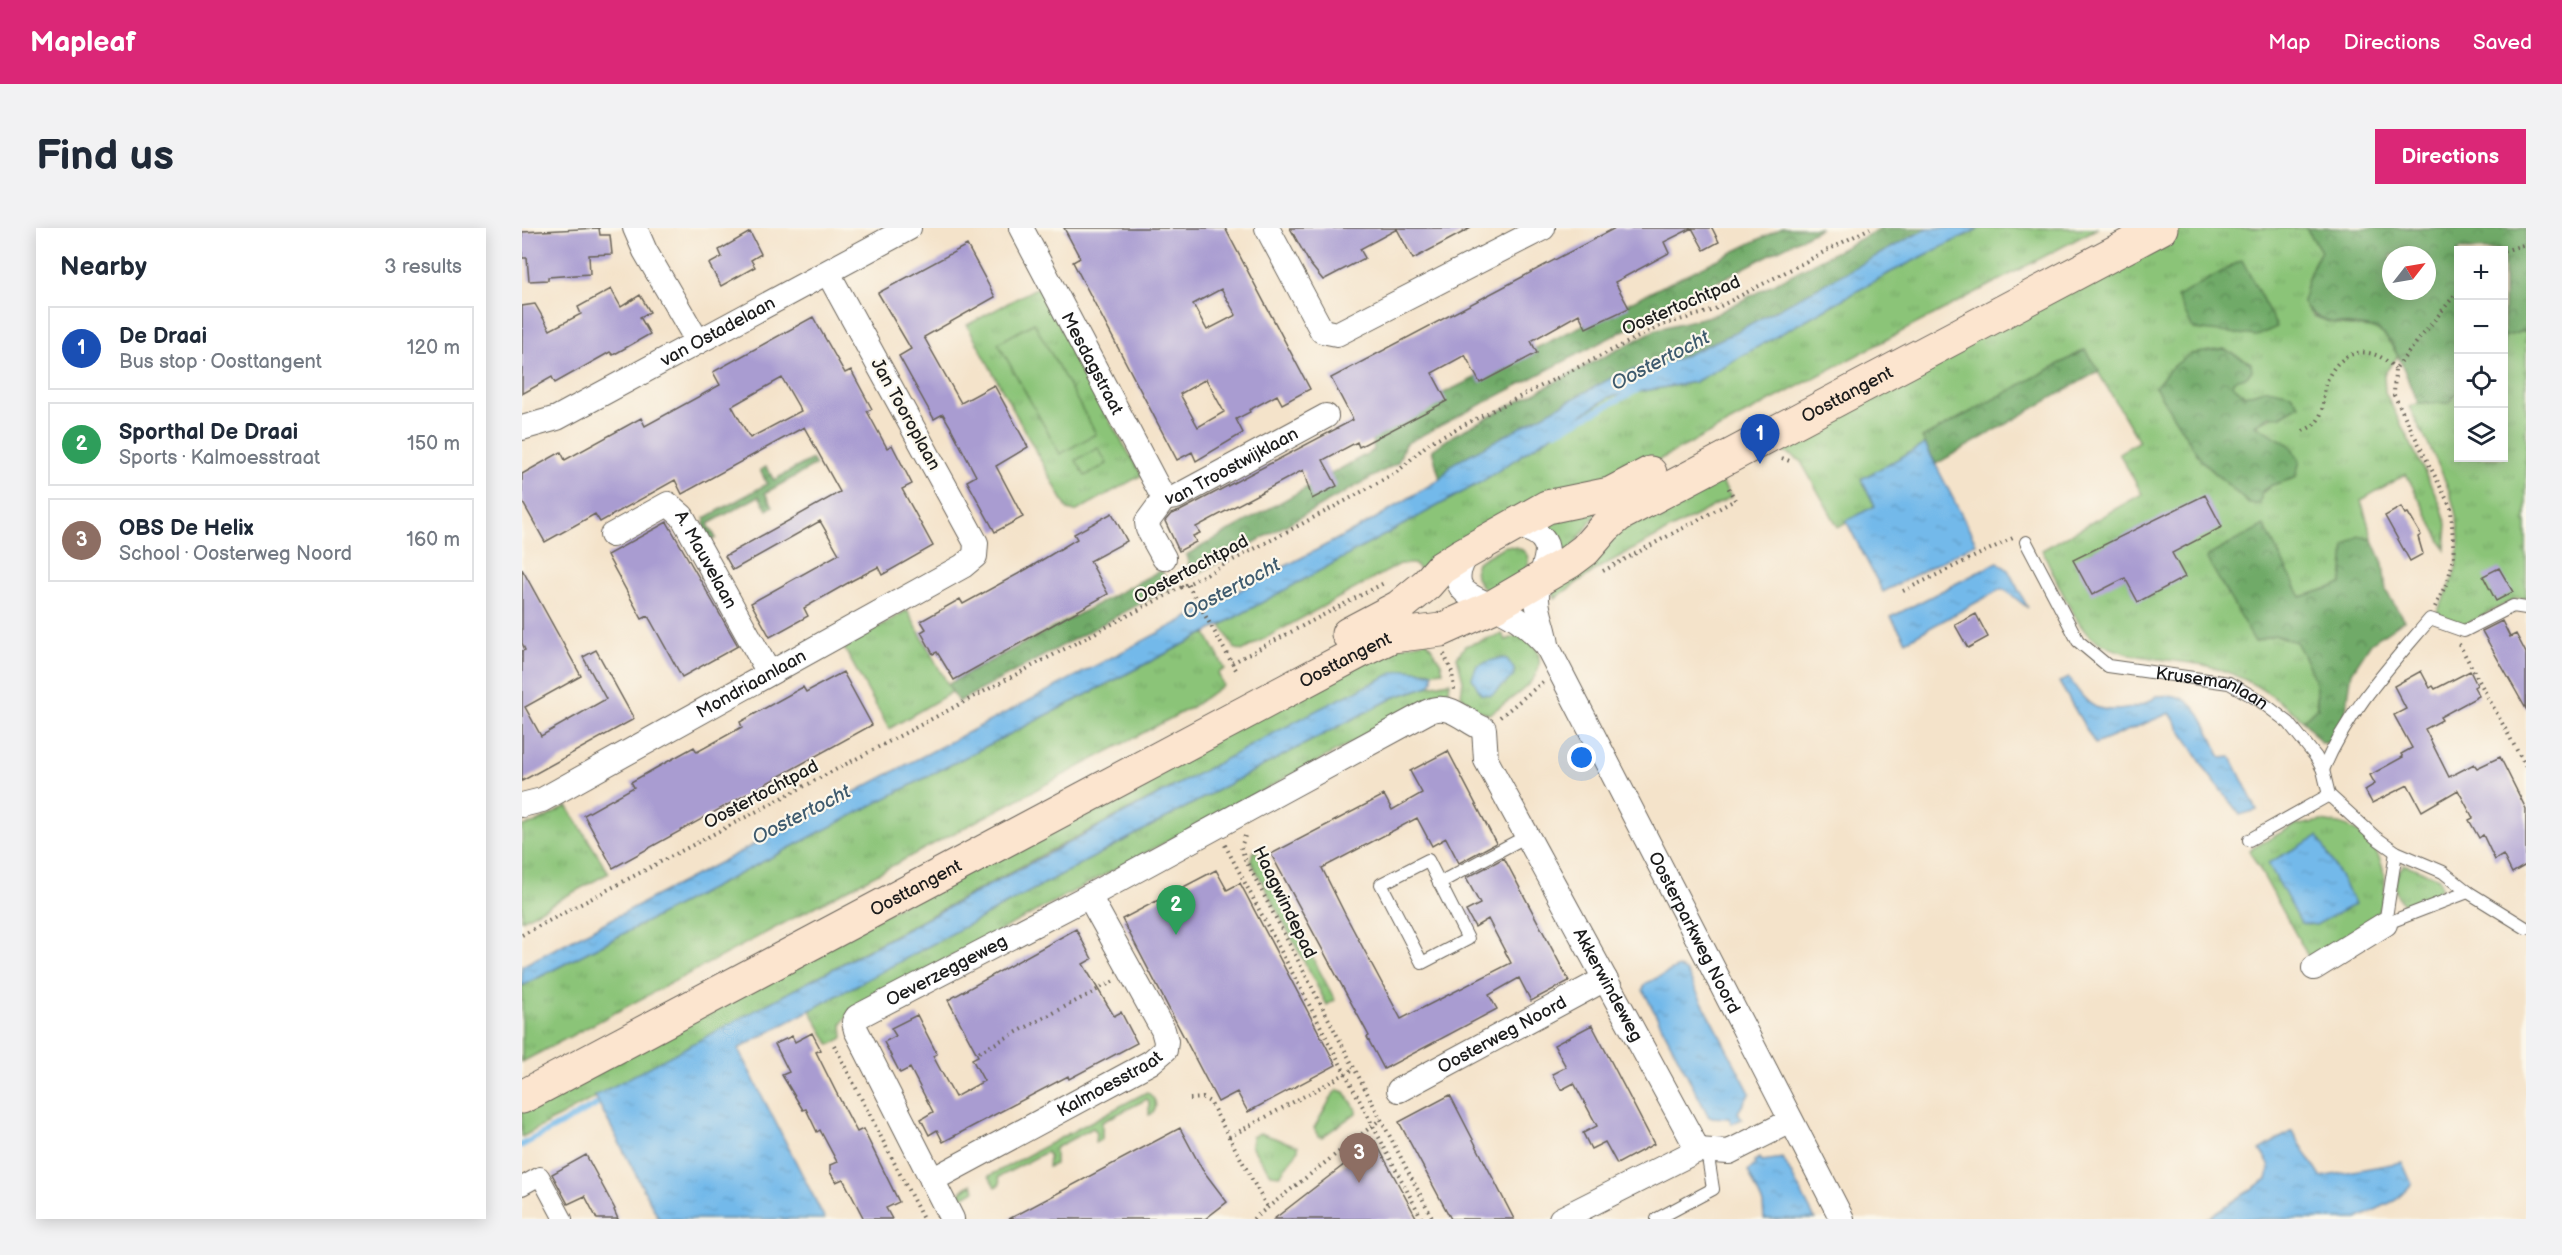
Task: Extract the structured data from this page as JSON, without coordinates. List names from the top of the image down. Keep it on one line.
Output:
{"streets":{"main road":["Oosttangent"],"street":["van Ostadelaan","Mesdagstraat","Jan Tooroplaan","van Troostwijklaan","A. Mauvelaan","Mondriaanlaan","Oosterparkweg Noord","Oeverzeggeweg","Akkerwindeweg","Oosterweg Noord","Kalmoesstraat"],"lane":["Krusemanlaan"],"path":["Oostertochtpad","Haagwindepad"]},"crossings":[["van Ostadelaan","Jan Tooroplaan"],["Mesdagstraat","van Troostwijklaan"],["Oosttangent","Oosterparkweg Noord"],["Jan Tooroplaan","Mondriaanlaan"],["A. Mauvelaan","Mondriaanlaan"],["Haagwindepad","Oeverzeggeweg"],["Oeverzeggeweg","Kalmoesstraat"],["Akkerwindeweg","Oosterweg Noord"]],"water":["Oostertocht"],"north":"top right","page":{"header":"Mapleaf","nav":["Map","Directions","Saved"],"buttons":"Directions","title":"Find us","heading":["Nearby","3 results"],"map_buttons":["+","−"],"list":[{"mark":"1","name":"De Draai","note":"Bus stop · Oosttangent","value":"120 m"},{"mark":"2","name":"Sporthal De Draai","note":"Sports · Kalmoesstraat","value":"150 m"},{"mark":"3","name":"OBS De Helix","note":"School · Oosterweg Noord","value":"160 m"}],"pins":["1","2","3"]}}
